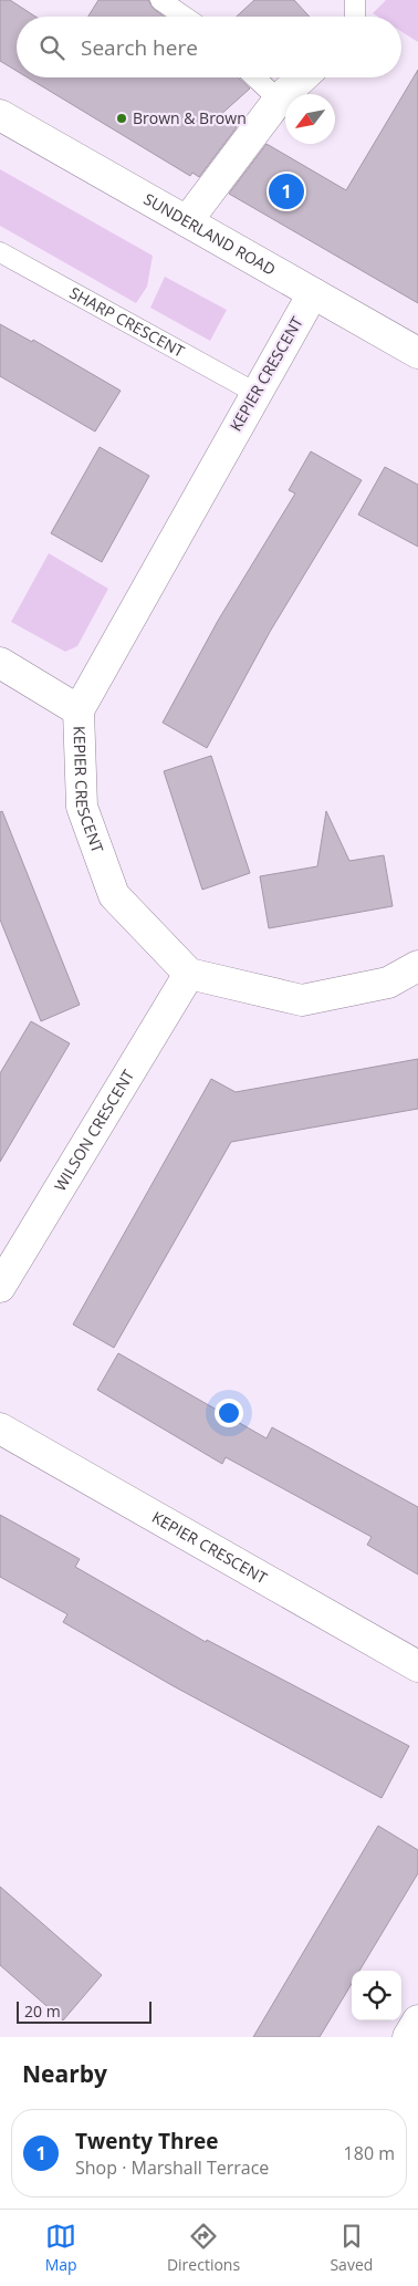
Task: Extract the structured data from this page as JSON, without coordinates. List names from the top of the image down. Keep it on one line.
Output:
{"streets":{"street":["SUNDERLAND ROAD","KEPIER CRESCENT","WILSON CRESCENT"],"lane":["SHARP CRESCENT"]},"crossings":[["SUNDERLAND ROAD","KEPIER CRESCENT"],["SHARP CRESCENT","KEPIER CRESCENT"],["KEPIER CRESCENT","WILSON CRESCENT"]],"places":["Brown & Brown"],"scale_bar":"20 m","north":"bottom left","page":{"search":"Search here","pins":"1","scale":"20 m","heading":"Nearby","list":[{"mark":"1","name":"Twenty Three","note":"Shop · Marshall Terrace","value":"180 m"}],"nav":["Map","Directions","Saved"]}}
